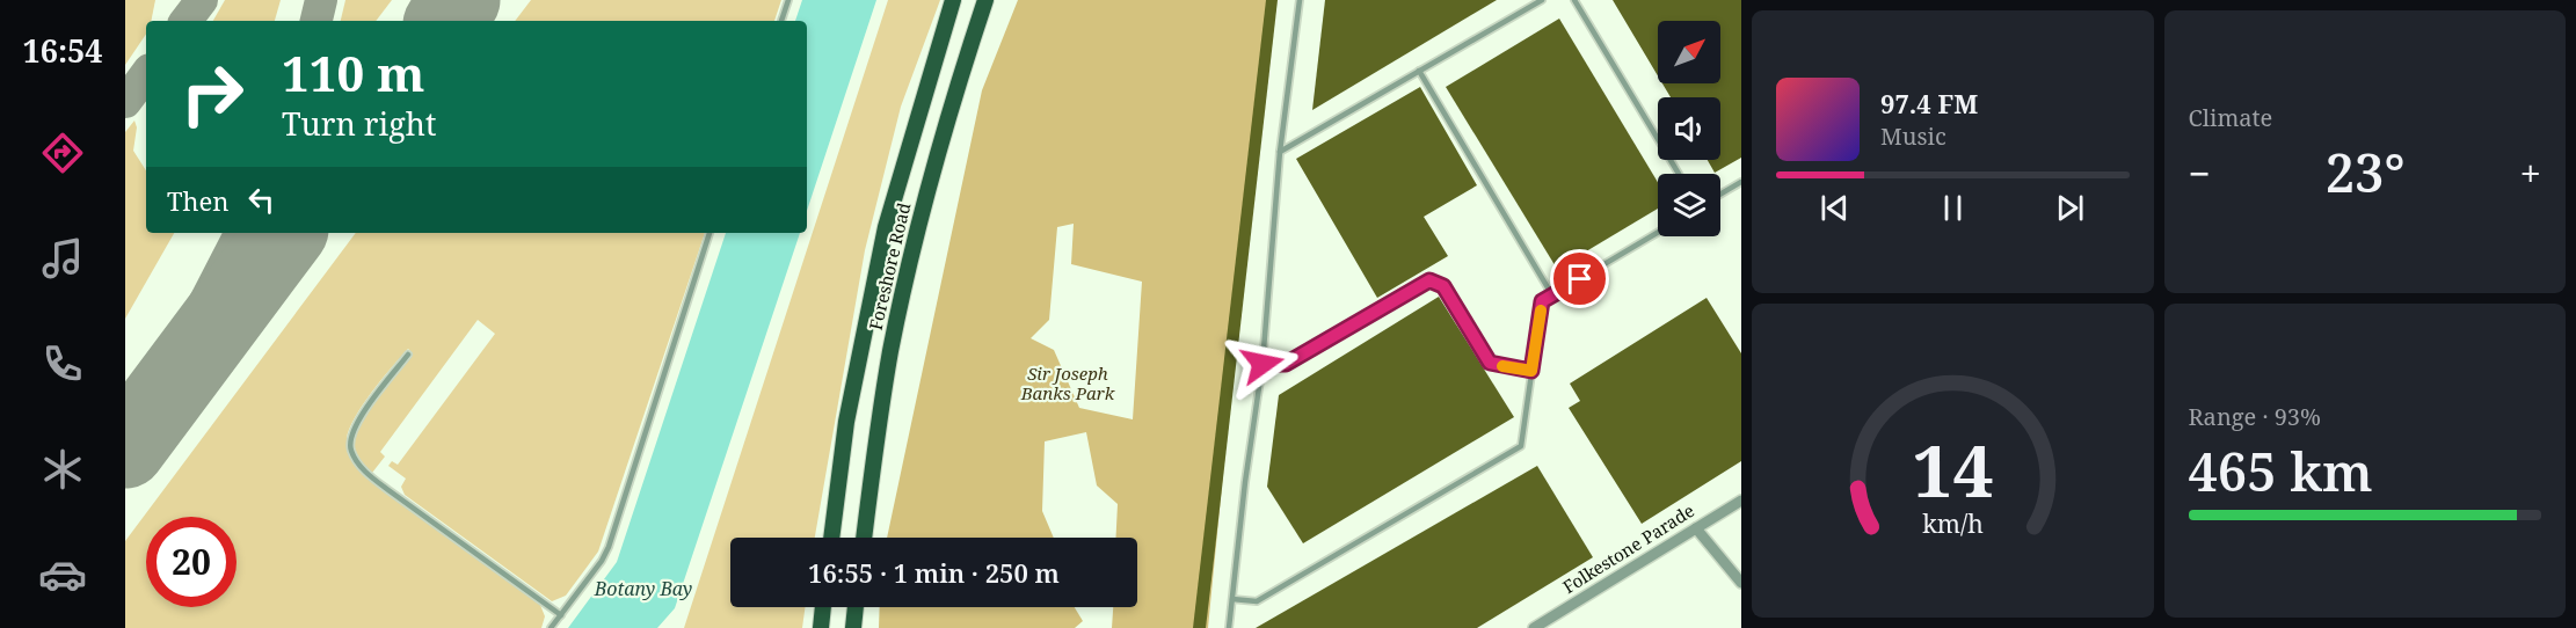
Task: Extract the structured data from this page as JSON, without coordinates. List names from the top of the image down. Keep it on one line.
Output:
{"streets":{"main road":["Foreshore Road"],"street":["Folkestone Parade"]},"water":["Botany Bay"],"parks":["Sir Joseph Banks Park"],"north":"top right","page":{"tabs":"16:54","tile":["Climate",["Range · 93%","465 km"]],"turn":["110 m","Turn right"],"song":["97.4 FM","Music"],"heat":["−","23°","+"],"then":"Then","limit":"20","trip":"16:55 · 1 min · 250 m","gauge":["14","km/h"]}}
